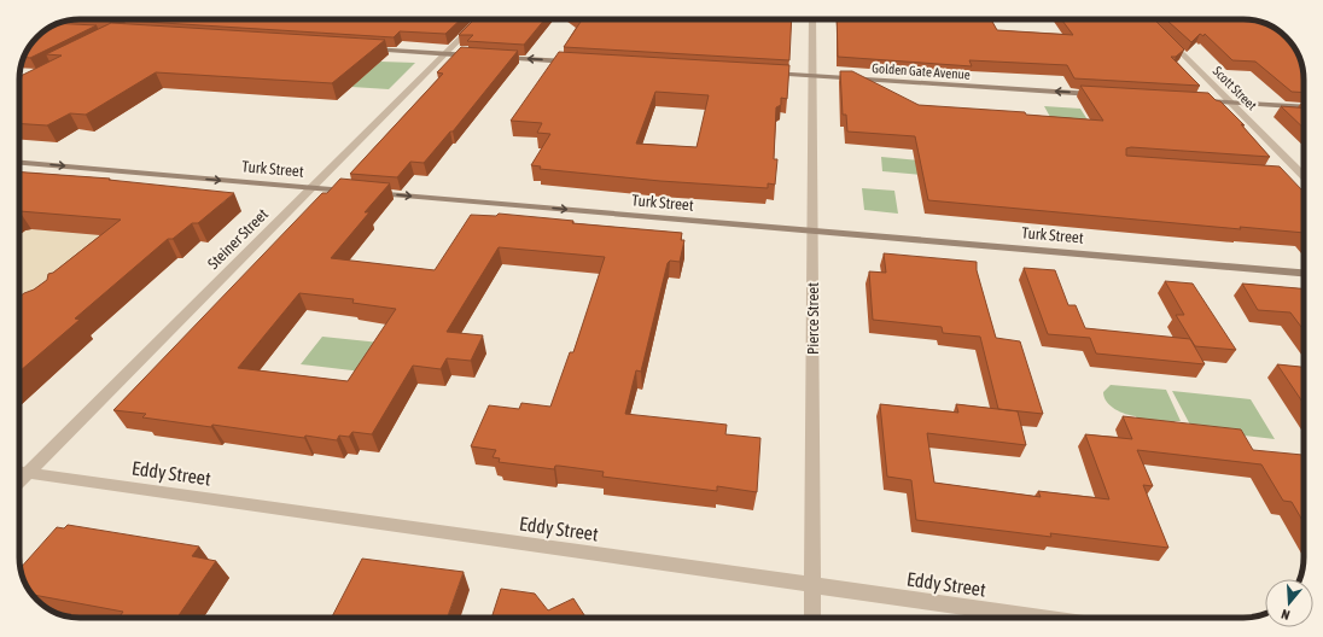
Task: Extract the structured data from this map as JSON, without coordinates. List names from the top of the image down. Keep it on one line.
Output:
{"streets":{"main road":["Golden Gate Avenue","Turk Street"],"street":["Scott Street","Steiner Street","Pierce Street","Eddy Street"]},"crossings":[["Golden Gate Avenue","Pierce Street"],["Turk Street","Steiner Street"],["Turk Street","Pierce Street"],["Steiner Street","Eddy Street"],["Pierce Street","Eddy Street"]],"one_way":["Golden Gate Avenue","Turk Street"],"north":"bottom"}
